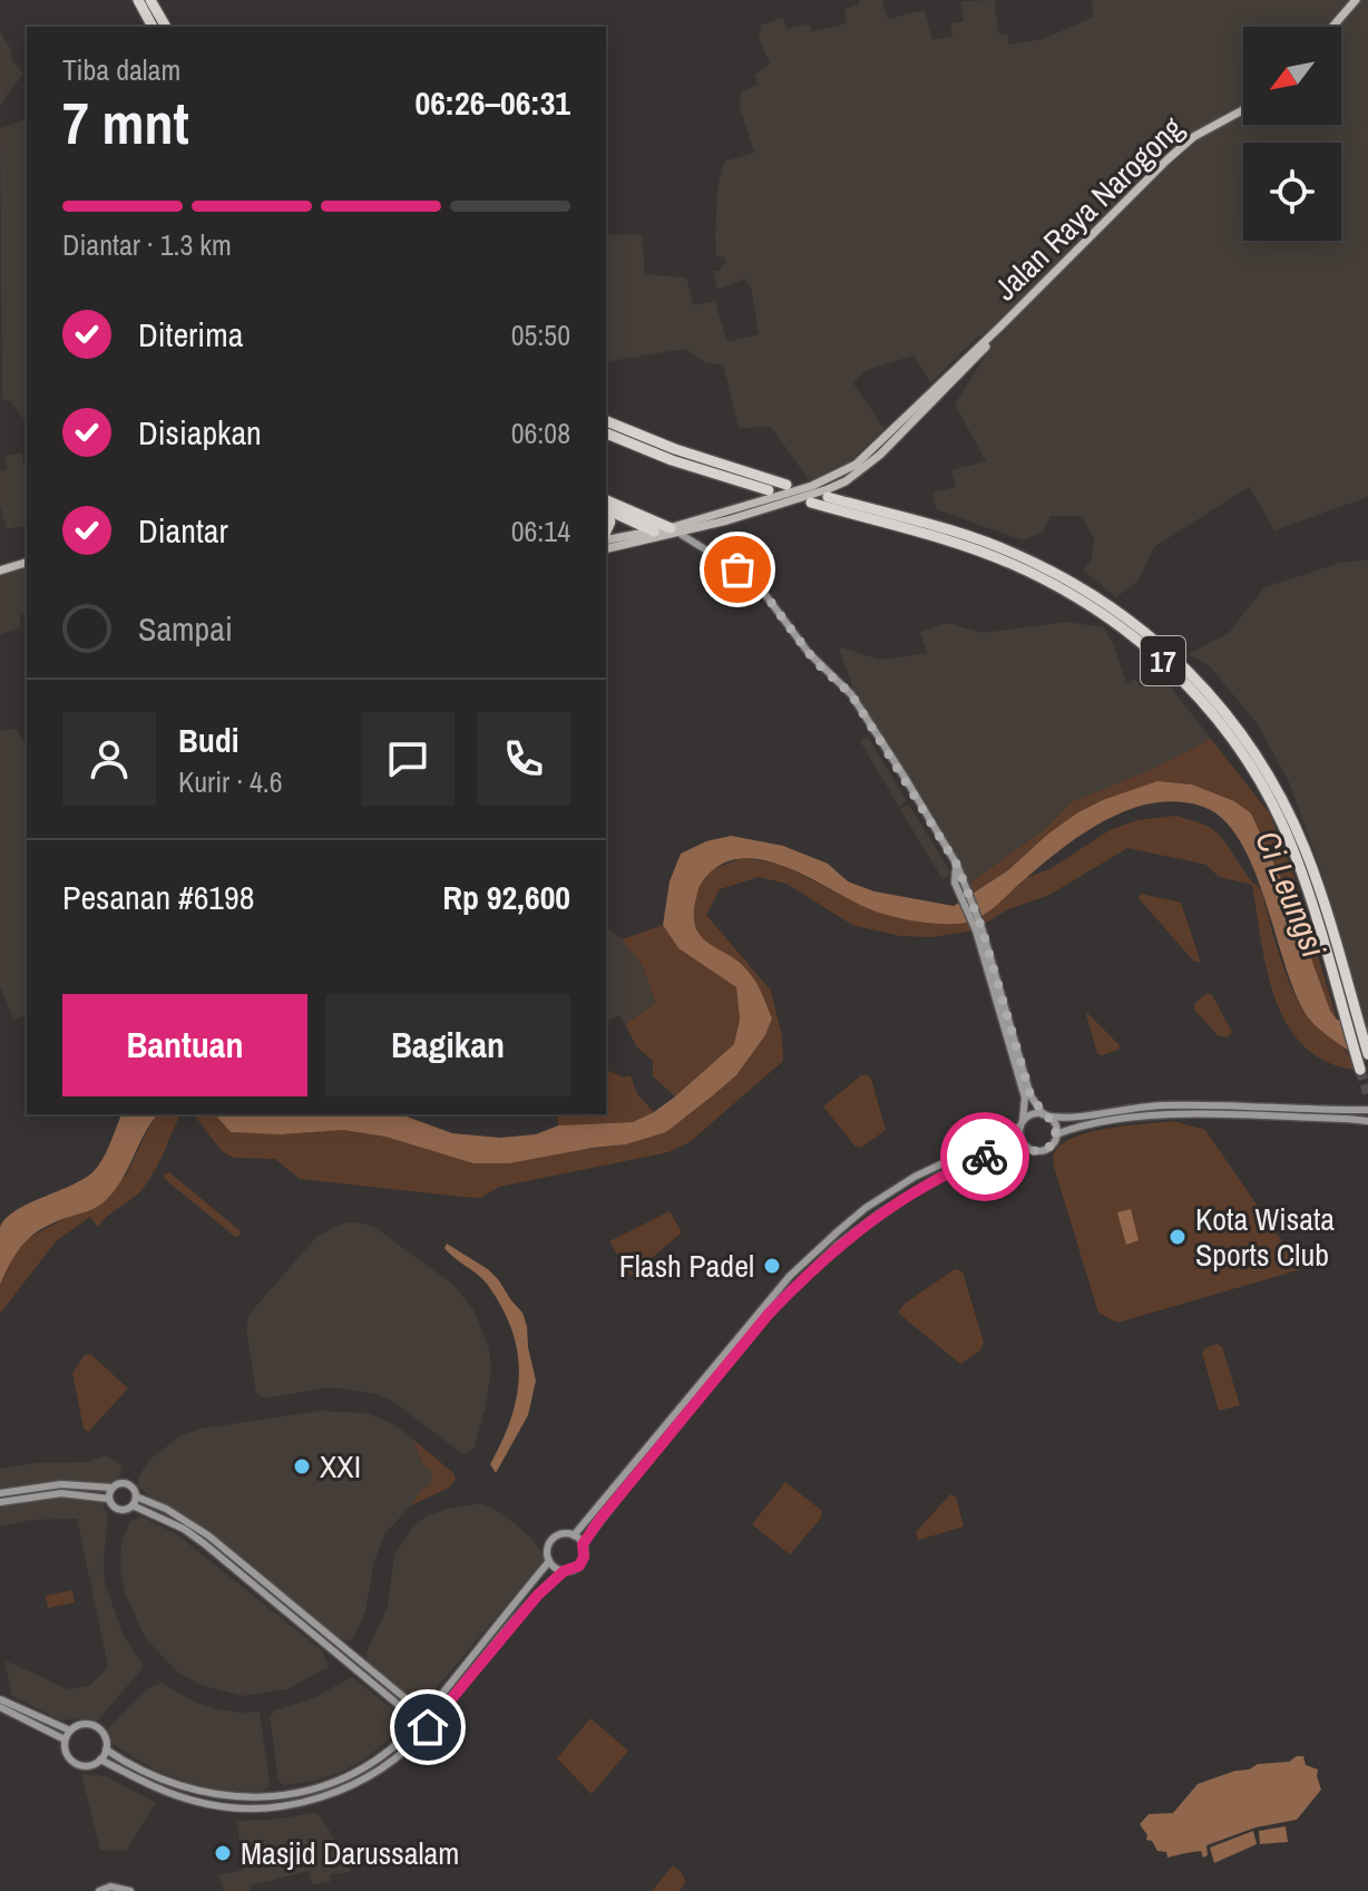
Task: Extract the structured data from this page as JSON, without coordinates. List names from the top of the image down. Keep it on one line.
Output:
{"streets":{"highway":["17"],"main road":["Jalan Raya Narogong"]},"water":["Ci Leungsi"],"places":["Kota Wisata Sports Club","Flash Padel","XXI","Masjid Darussalam"],"north":"bottom left","page":{"heading":["7 mnt","Tiba dalam","06:26–06:31"],"panel":["Budi","Kurir · 4.6","Pesanan #6198","Rp 92,600"],"bar":"Diantar · 1.3 km","list":[["Diterima","05:50"],["Disiapkan","06:08"],["Diantar","06:14"],"Sampai"],"buttons":["Bantuan","Bagikan"]}}
